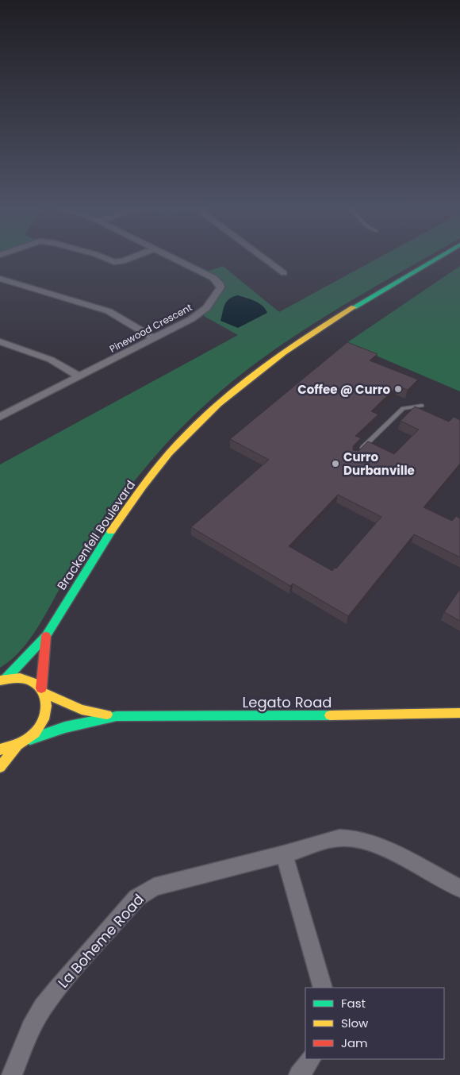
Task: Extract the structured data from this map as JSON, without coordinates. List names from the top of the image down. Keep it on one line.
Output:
{"streets":{"street":["Pinewood Crescent","Brackenfell Boulevard","Legato Road","La Boheme Road"]},"crossings":[["Brackenfell Boulevard","Legato Road"]],"places":["Coffee @ Curro","Curro Durbanville"],"legend":["Fast","Slow","Jam"]}
